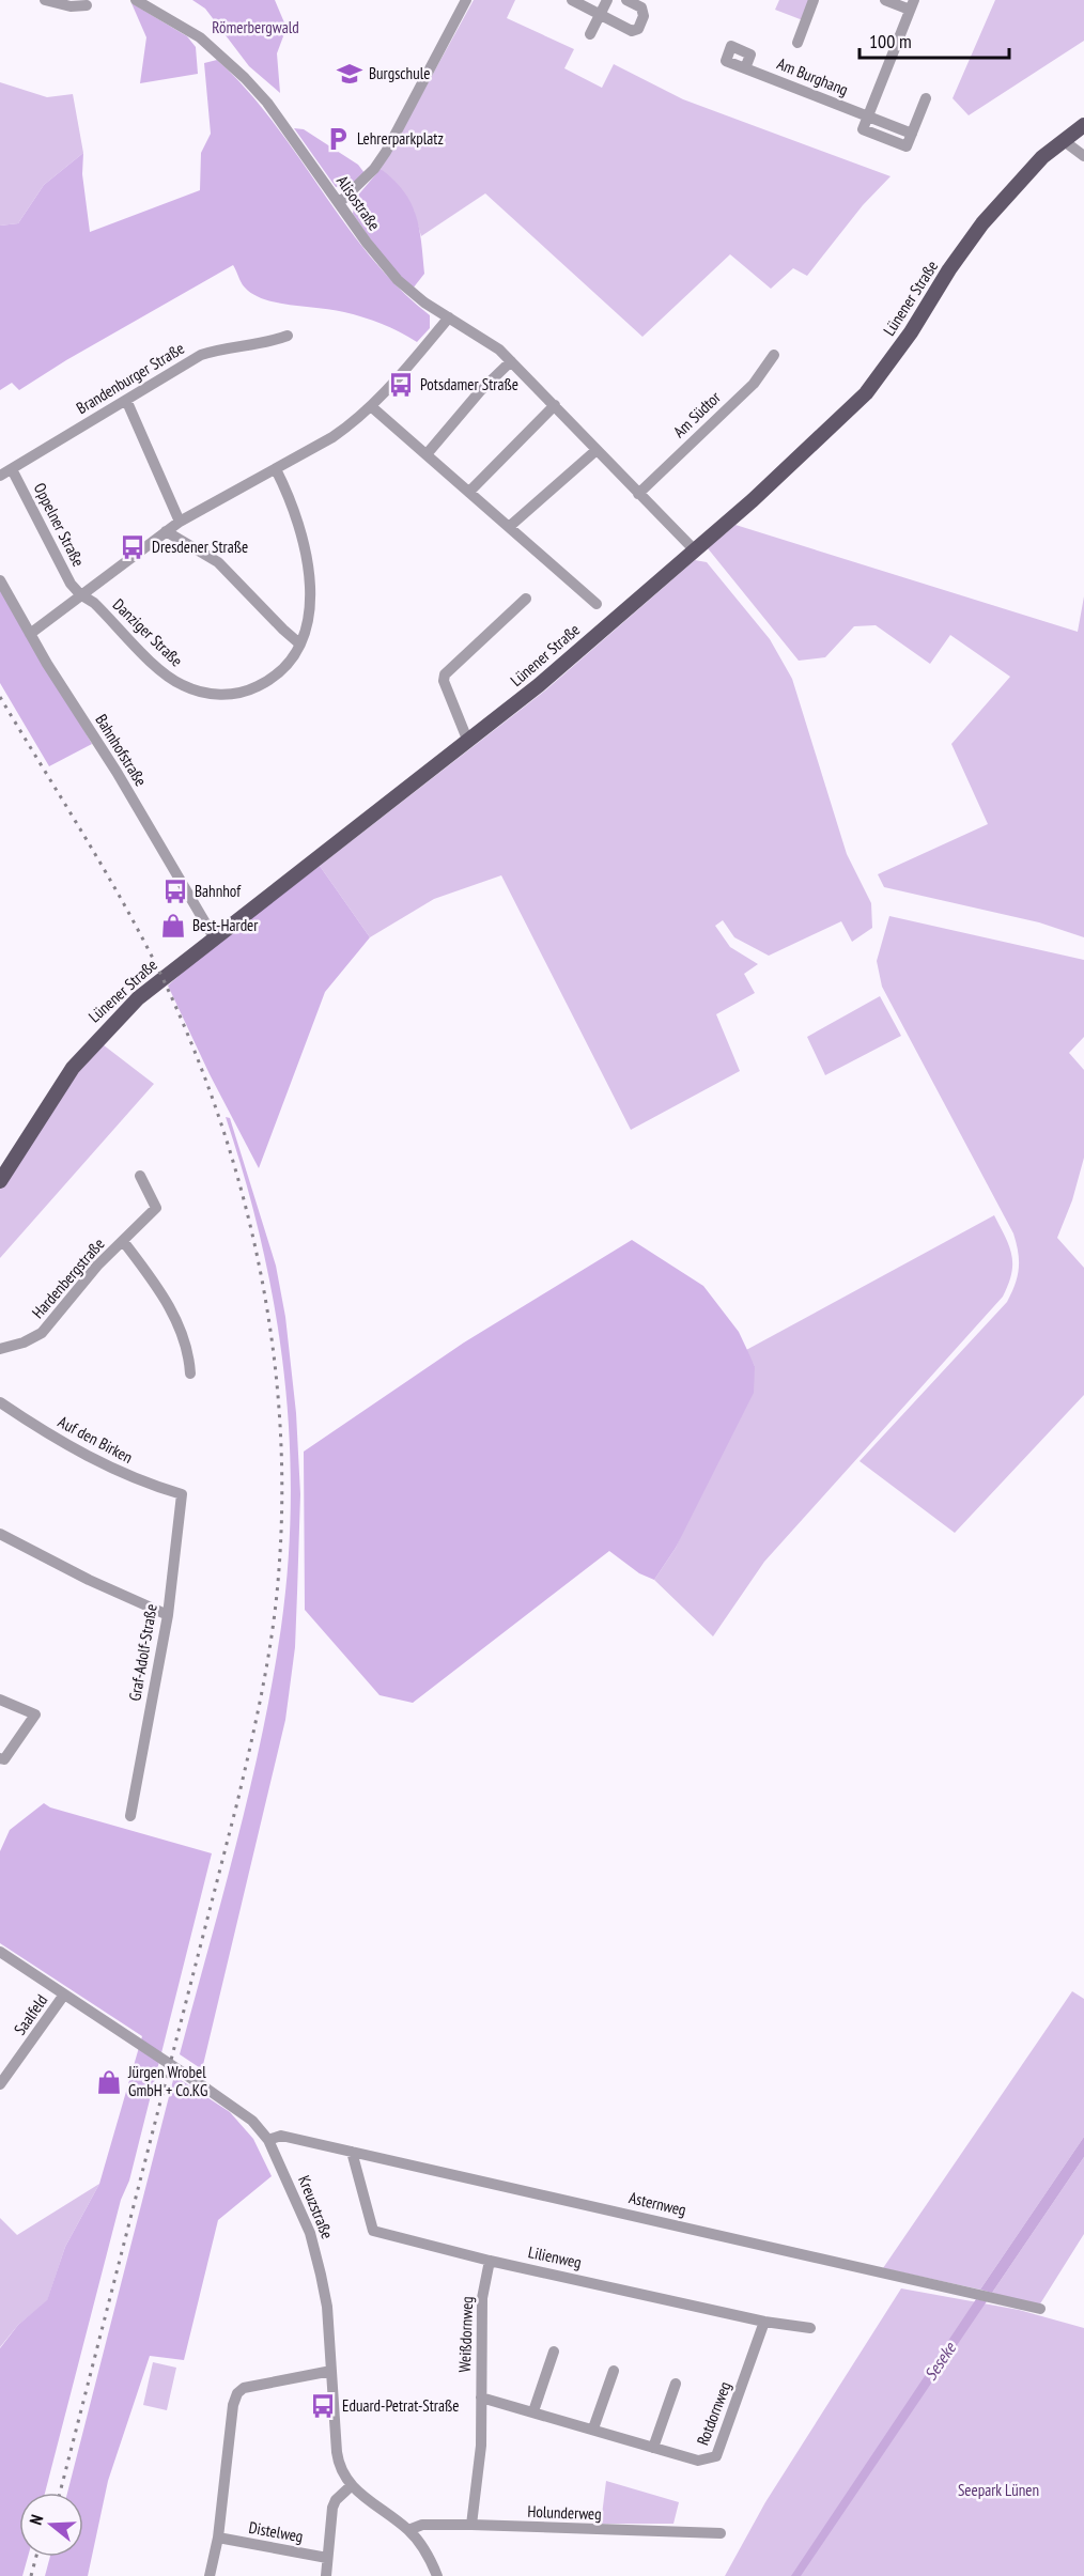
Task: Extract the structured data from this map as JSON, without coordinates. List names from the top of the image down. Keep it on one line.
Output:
{"streets":{"main road":["Lünener Straße"],"street":["Am Burghang","Alisostraße","Brandenburger Straße","Am Südtor","Oppelner Straße","Danziger Straße","Bahnhofstraße","Hardenbergstraße","Auf den Birken","Graf-Adolf-Straße","Saalfeld","Asternweg","Kreuzstraße","Lilienweg","Weißdornweg","Rotdornweg","Holunderweg","Distelweg"]},"crossings":[["Alisostraße","Lünener Straße"],["Alisostraße","Am Südtor"],["Lünener Straße","Bahnhofstraße"],["Brandenburger Straße","Oppelner Straße"],["Oppelner Straße","Danziger Straße"],["Auf den Birken","Graf-Adolf-Straße"],["Saalfeld","Kreuzstraße"],["Asternweg","Kreuzstraße"],["Asternweg","Lilienweg"],["Kreuzstraße","Holunderweg"],["Lilienweg","Weißdornweg"],["Lilienweg","Rotdornweg"],["Weißdornweg","Rotdornweg"],["Weißdornweg","Holunderweg"]],"water":["Seseke"],"parks":["Römerbergwald","Seepark Lünen"],"places":{"school or university":["Burgschule"],"parking":["Lehrerparkplatz"],"bus stop":["Potsdamer Straße","Dresdener Straße","Bahnhof","Eduard-Petrat-Straße"],"shop":["Best-Harder","Jürgen Wrobel GmbH + Co.KG"]},"scale_bar":"100 m","north":"left"}
